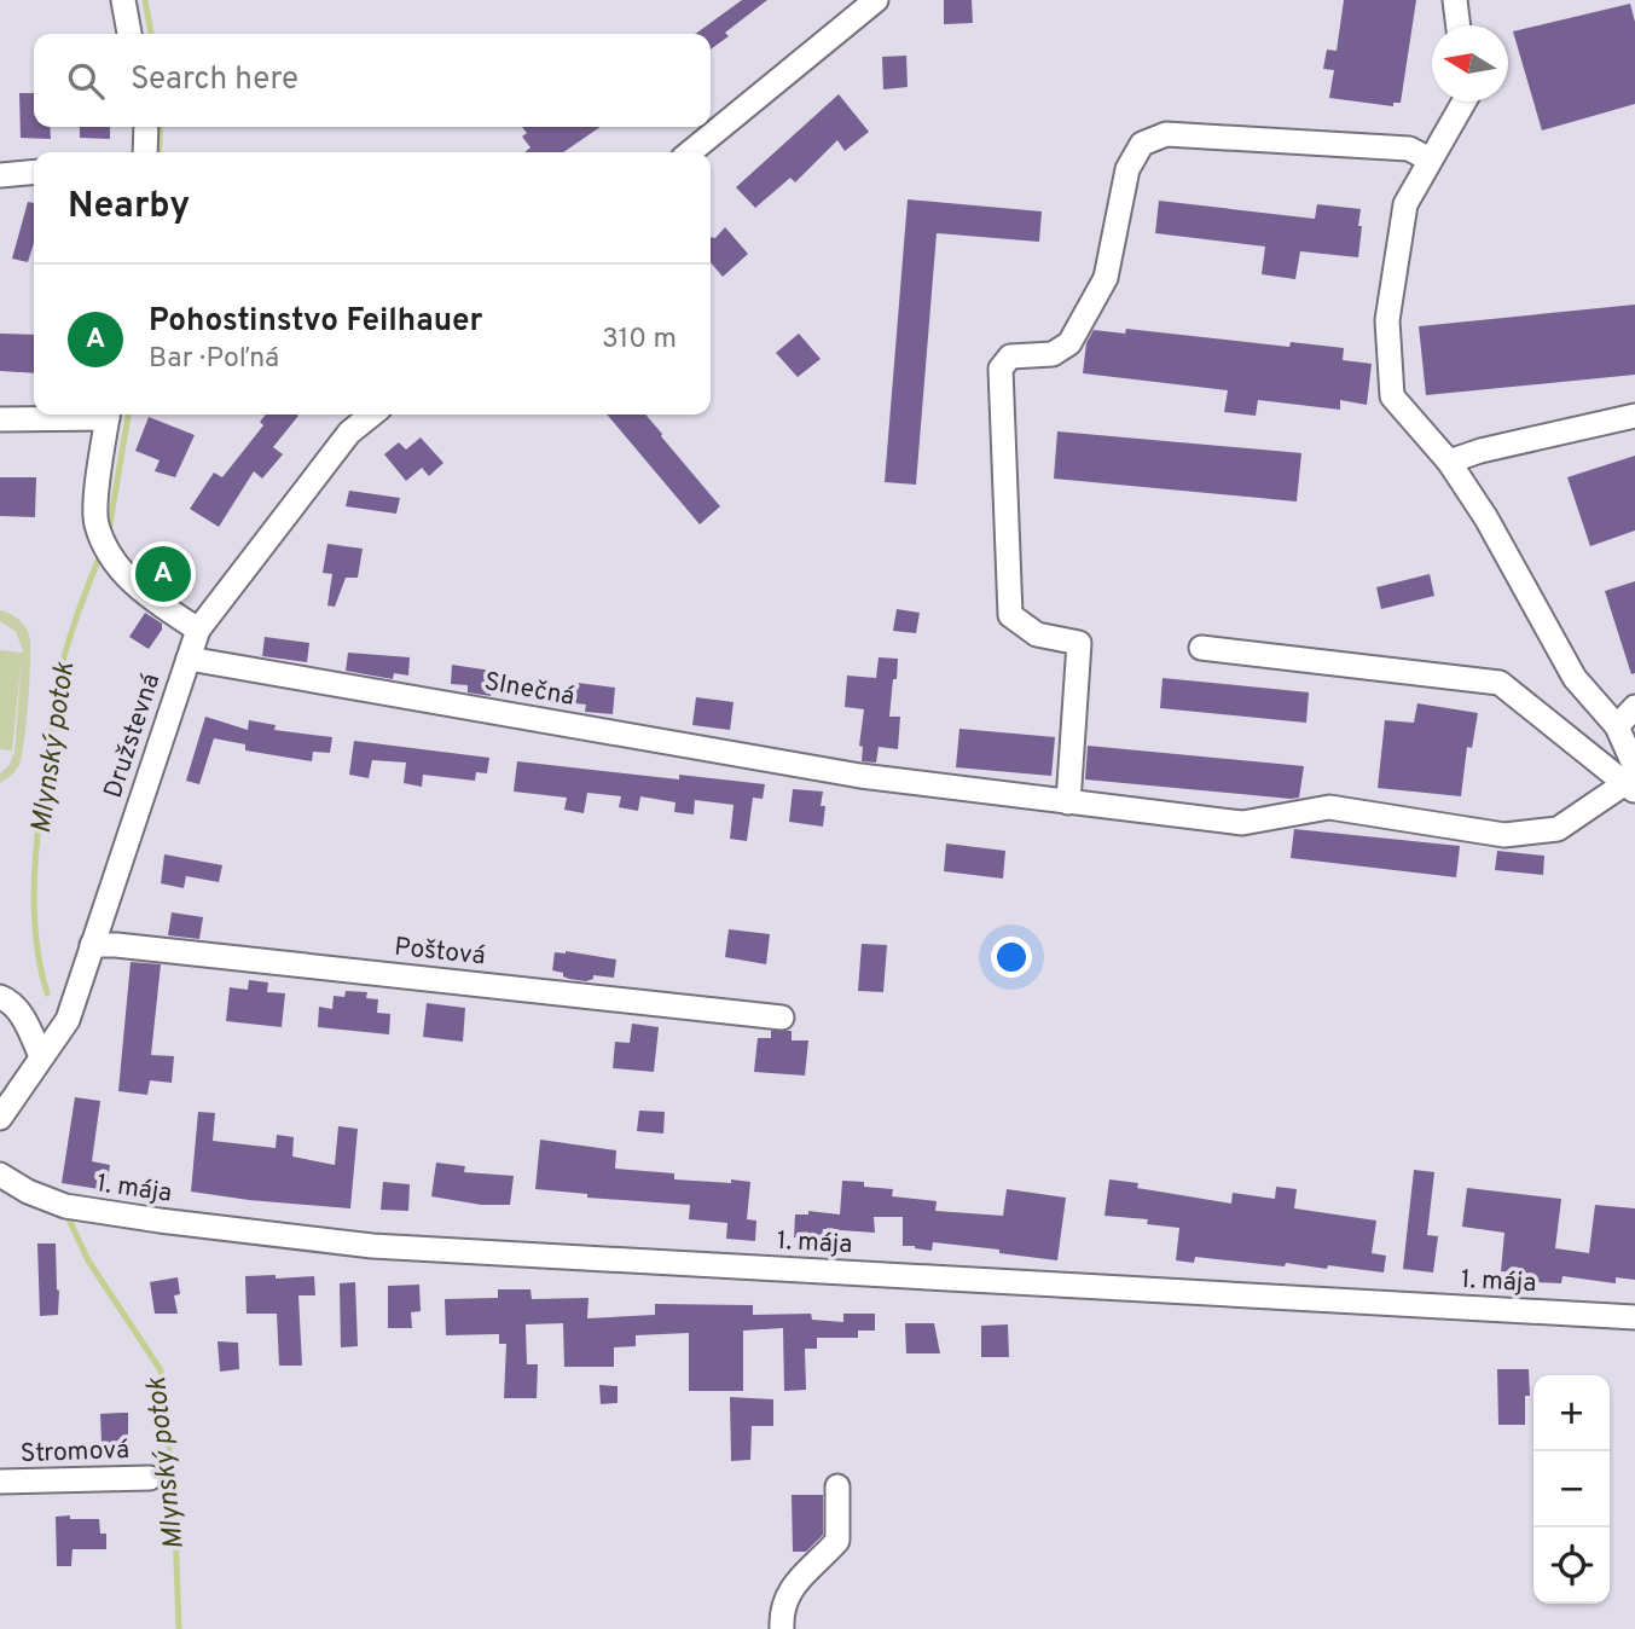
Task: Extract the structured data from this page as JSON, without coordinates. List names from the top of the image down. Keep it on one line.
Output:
{"streets":{"street":["Slnečná","Družstevná","Poštová","1. mája","Stromová"]},"crossings":[["Slnečná","Družstevná"],["Družstevná","Poštová"]],"water":["Mlynský potok"],"north":"left","page":{"search":"Search here","heading":"Nearby","list":[{"mark":"A","name":"Pohostinstvo Feilhauer","note":"Bar · Poľná","value":"310 m"}],"pins":"A","map_buttons":["+","−"]}}
